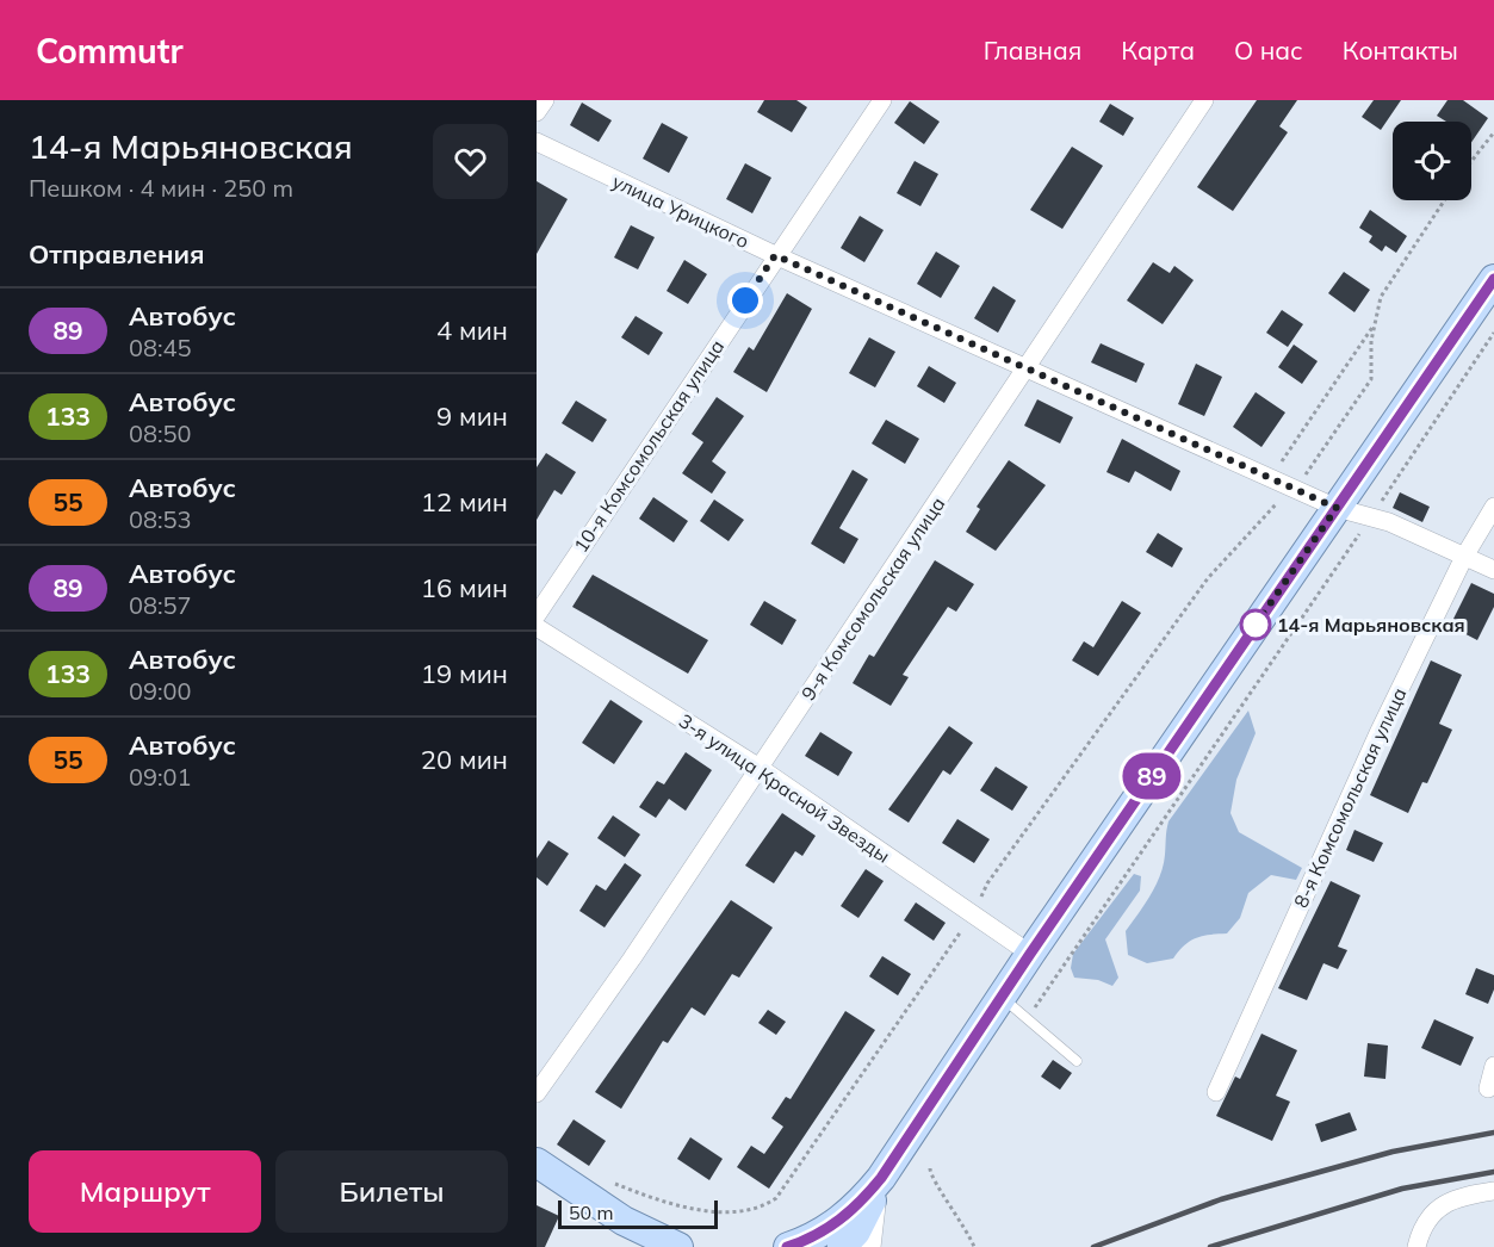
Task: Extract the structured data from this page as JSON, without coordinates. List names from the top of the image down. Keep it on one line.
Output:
{"streets":{"street":["улица Урицкого","10-я Комсомольская улица","9-я Комсомольская улица","3-я улица Красной Звезды","8-я Комсомольская улица"]},"crossings":[["улица Урицкого","10-я Комсомольская улица"],["улица Урицкого","9-я Комсомольская улица"],["улица Урицкого","8-я Комсомольская улица"],["9-я Комсомольская улица","3-я улица Красной Звезды"]],"places":["14-я Марьяновская"],"lines":["bus line 89"],"scale_bar":"50 m","page":{"header":"Commutr","nav":["Главная","Карта","О нас","Контакты"],"heading":[["14-я Марьяновская","Пешком · 4 мин · 250 m"],"Отправления"],"on_map":"89","list":[{"mark":"89","name":"Автобус","note":"08:45","value":"4 мин"},{"mark":"133","name":"Автобус","note":"08:50","value":"9 мин"},{"mark":"55","name":"Автобус","note":"08:53","value":"12 мин"},{"mark":"89","name":"Автобус","note":"08:57","value":"16 мин"},{"mark":"133","name":"Автобус","note":"09:00","value":"19 мин"},{"mark":"55","name":"Автобус","note":"09:01","value":"20 мин"}],"buttons":["Маршрут","Билеты"],"scale":"50 m"}}
